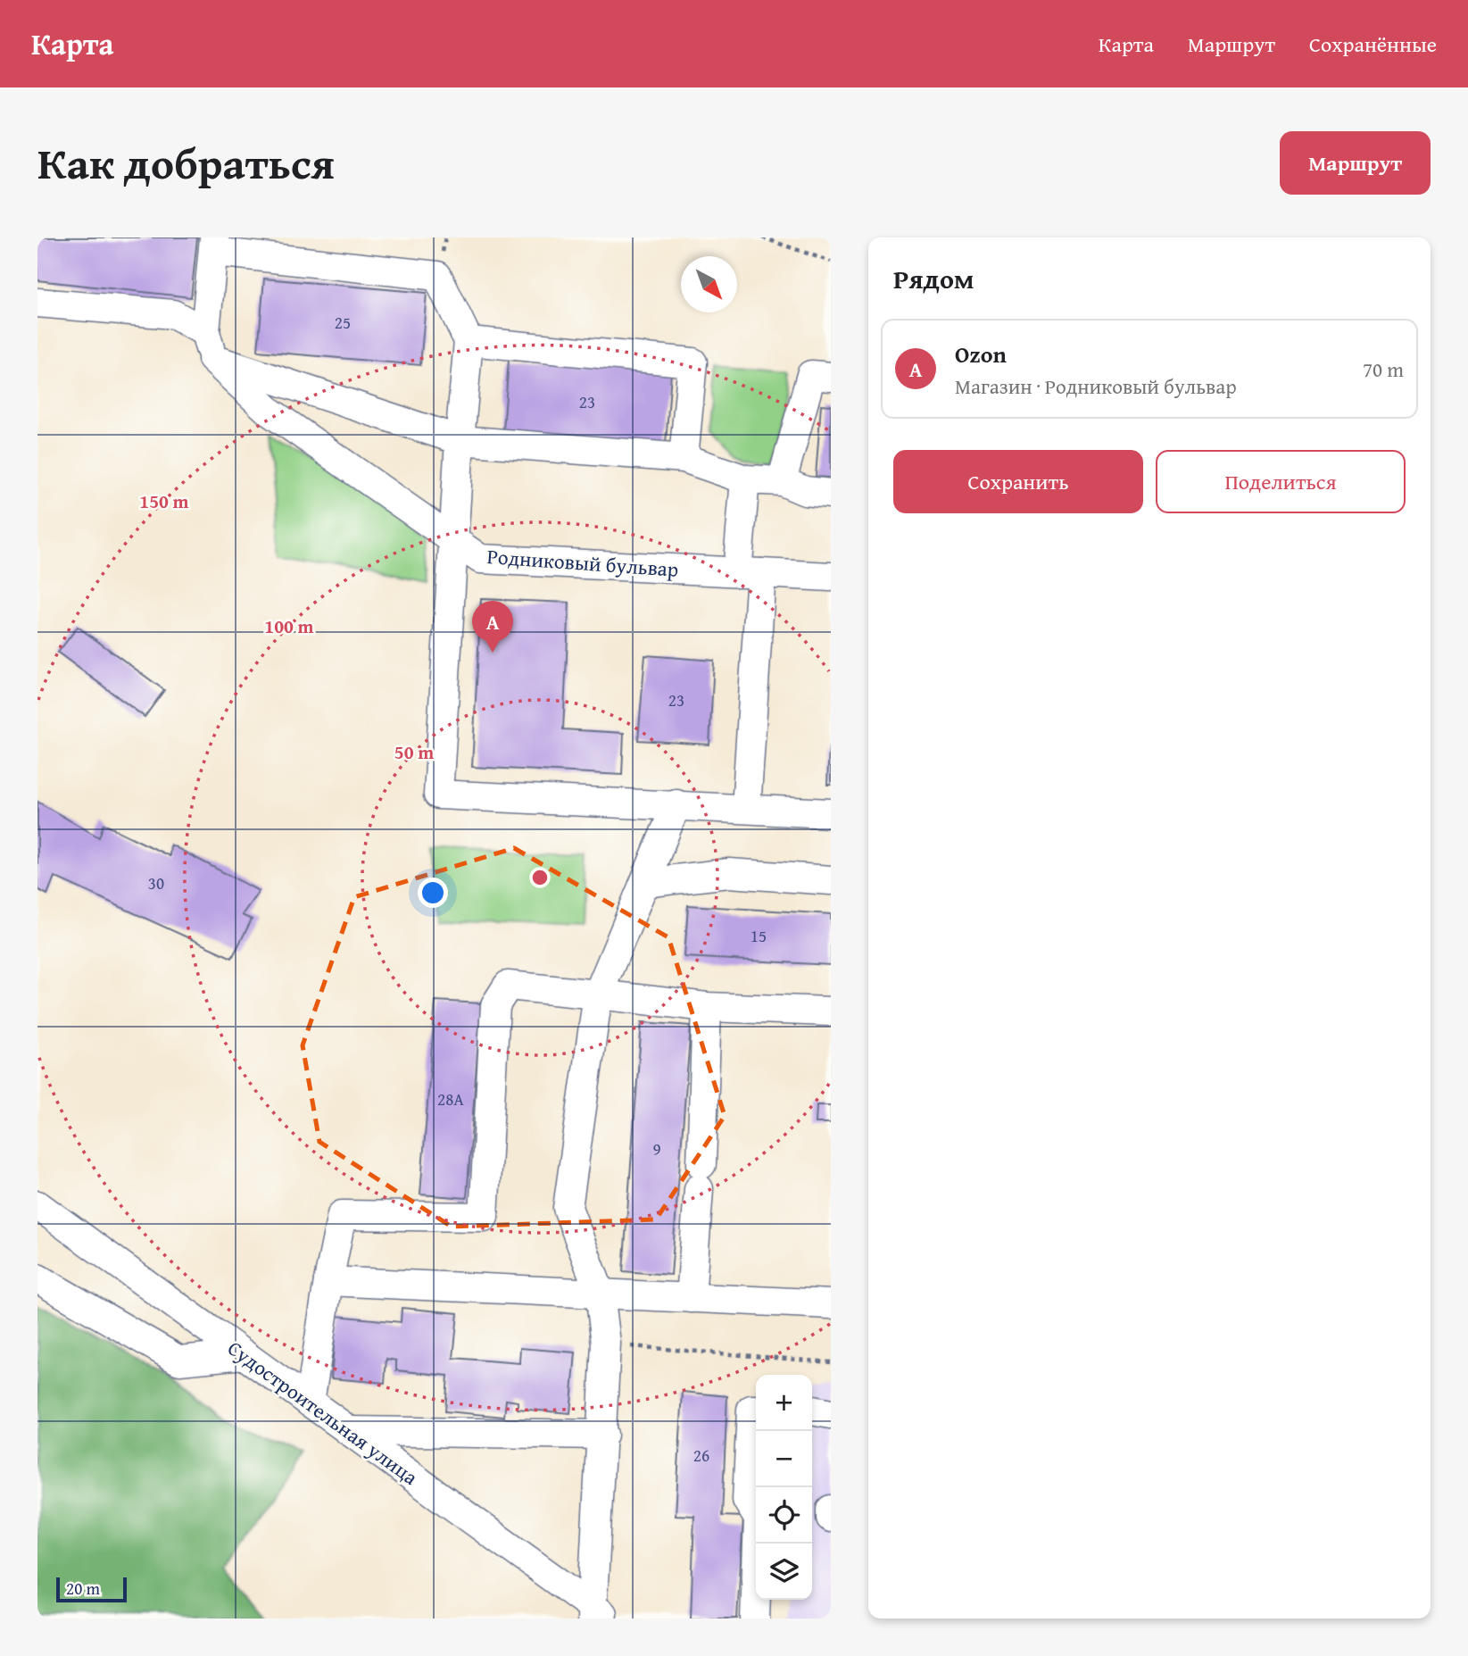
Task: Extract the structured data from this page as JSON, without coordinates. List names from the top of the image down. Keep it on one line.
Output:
{"streets":{"street":["Родниковый бульвар","Судостроительная улица"]},"house_numbers":["25","23","23","30","15","28А","9","26"],"scale_bar":"20 m","north":"bottom right","page":{"header":"Карта","nav":["Карта","Маршрут","Сохранённые"],"title":"Как добраться","buttons":["Маршрут",["Сохранить","Поделиться"]],"heading":"Рядом","list":[{"mark":"A","name":"Ozon","note":"Магазин · Родниковый бульвар","value":"70 m"}],"pins":"A","map_buttons":["+","−"],"scale":"20 m"},"rings":["150 m","100 m","50 m"]}
